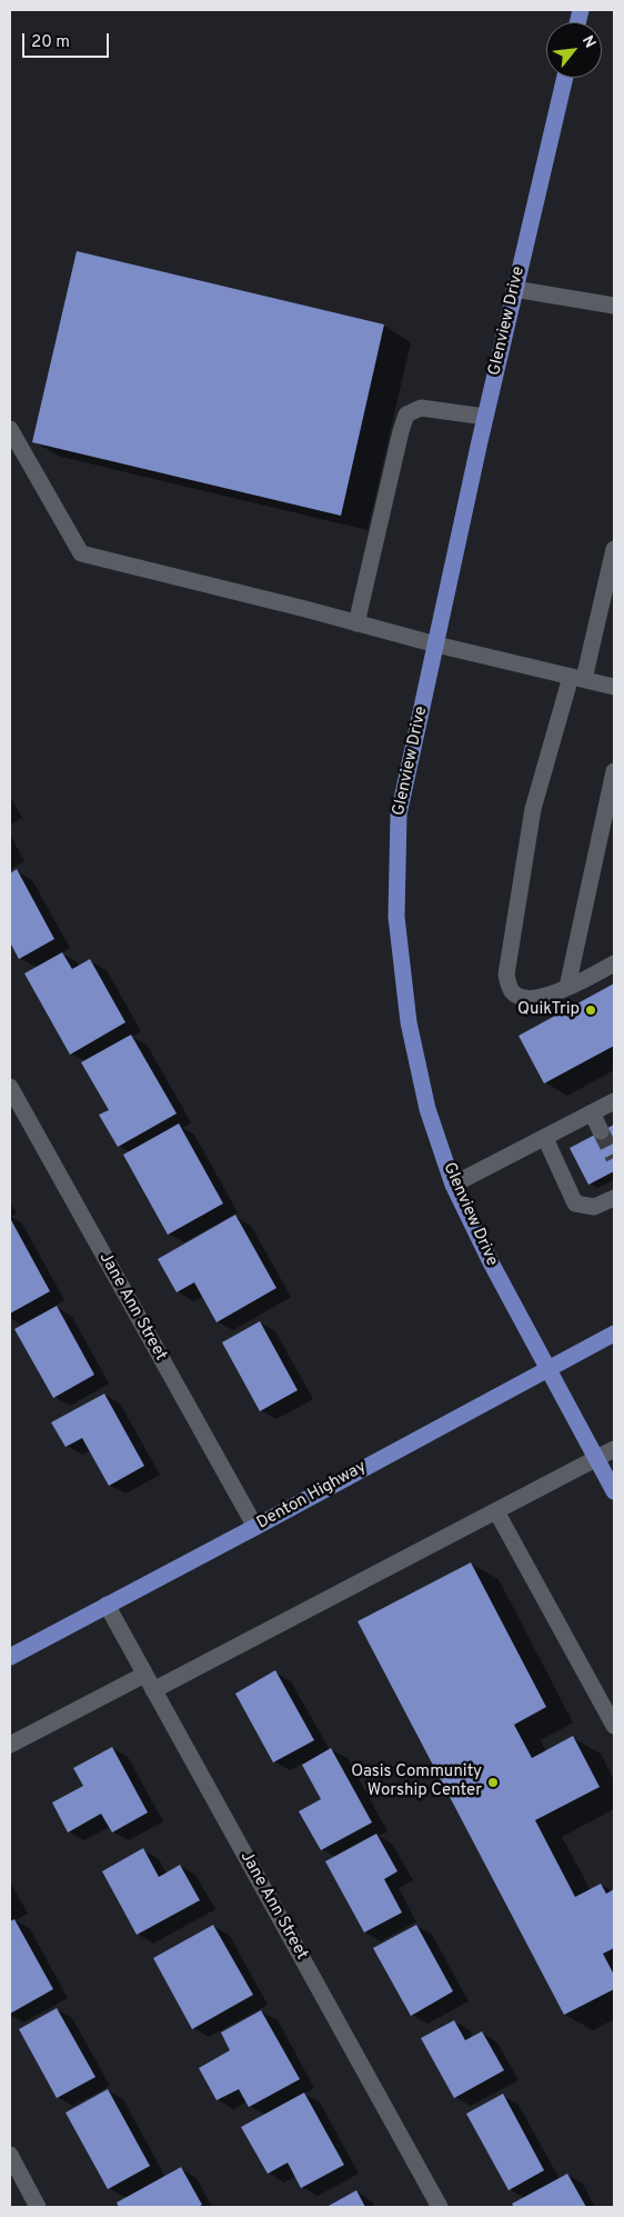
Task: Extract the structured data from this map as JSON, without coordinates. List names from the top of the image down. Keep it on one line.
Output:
{"streets":{"main road":["Glenview Drive","Denton Highway"],"street":["Jane Ann Street"]},"crossings":[["Glenview Drive","Denton Highway"],["Jane Ann Street","Denton Highway"]],"places":["QuikTrip","Oasis Community Worship Center"],"scale_bar":"20 m","north":"top right"}
